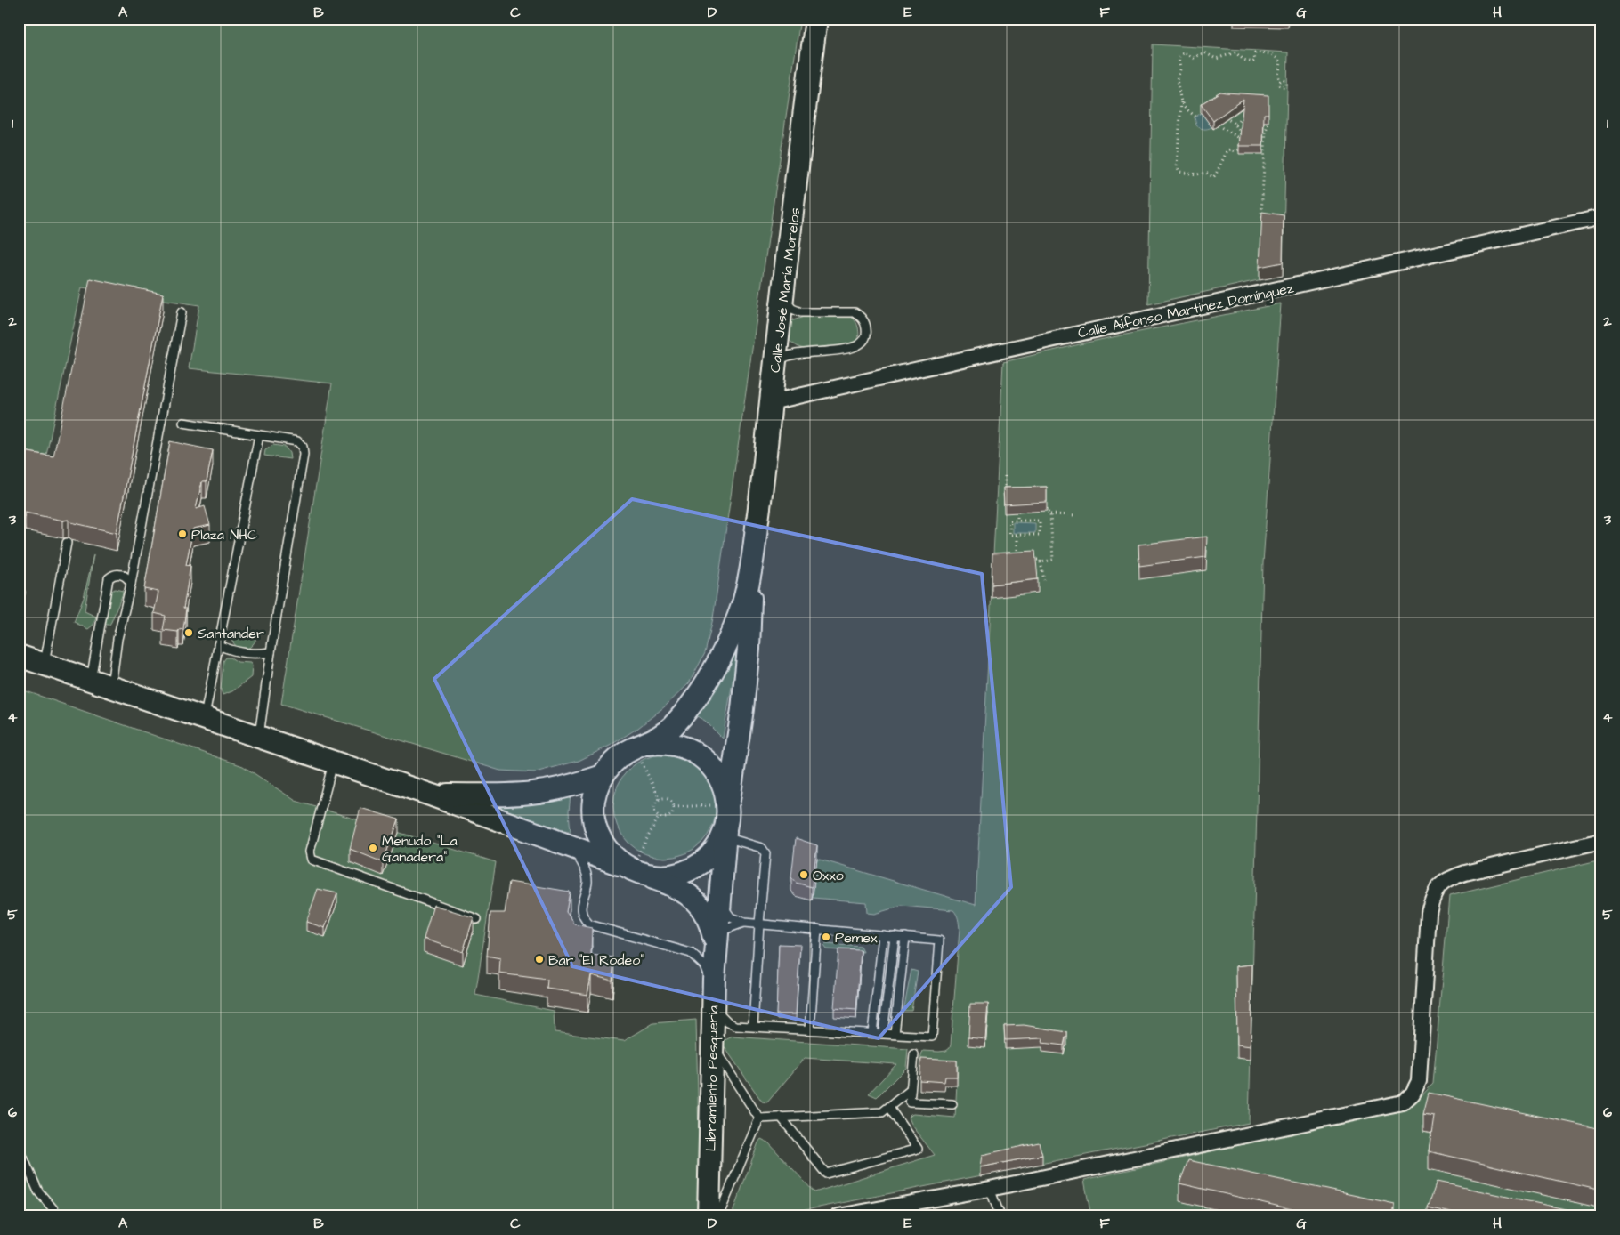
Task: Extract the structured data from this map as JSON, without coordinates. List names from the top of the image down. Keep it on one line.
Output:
{"streets":{"main road":["Calle José María Morelos","Libramiento Pesquería"],"street":["Calle Alfonso Martínez Domínguez"]},"crossings":[["Calle José María Morelos","Calle Alfonso Martínez Domínguez"]],"places":["Plaza NHC","Santander","Menudo \"La Ganadera\"","Oxxo","Pemex","Bar \"El Rodeo\""],"grid":{"columns":["A","B","C","D","E","F","G","H"],"rows":["1","2","3","4","5","6"]}}
